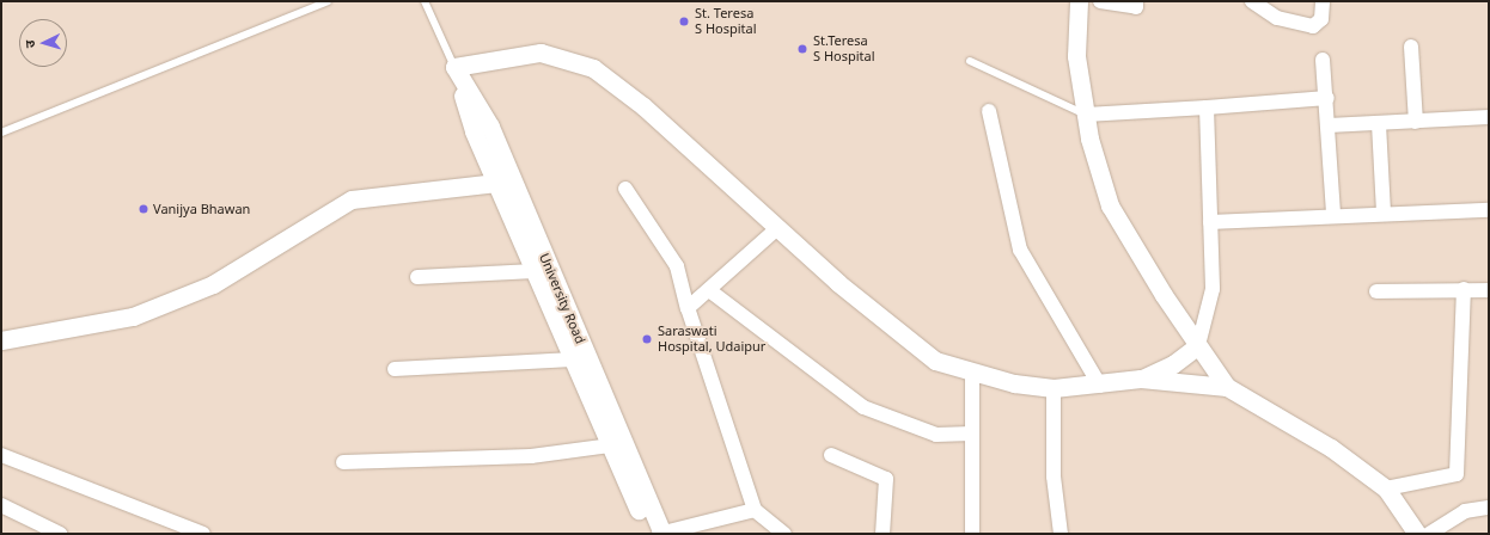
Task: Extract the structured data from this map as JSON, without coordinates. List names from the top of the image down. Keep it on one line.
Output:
{"streets":{"street":["University Road"]},"places":["St. Teresa S Hospital","St.Teresa S Hospital","Vanijya Bhawan","Saraswati Hospital, Udaipur"],"north":"left"}
